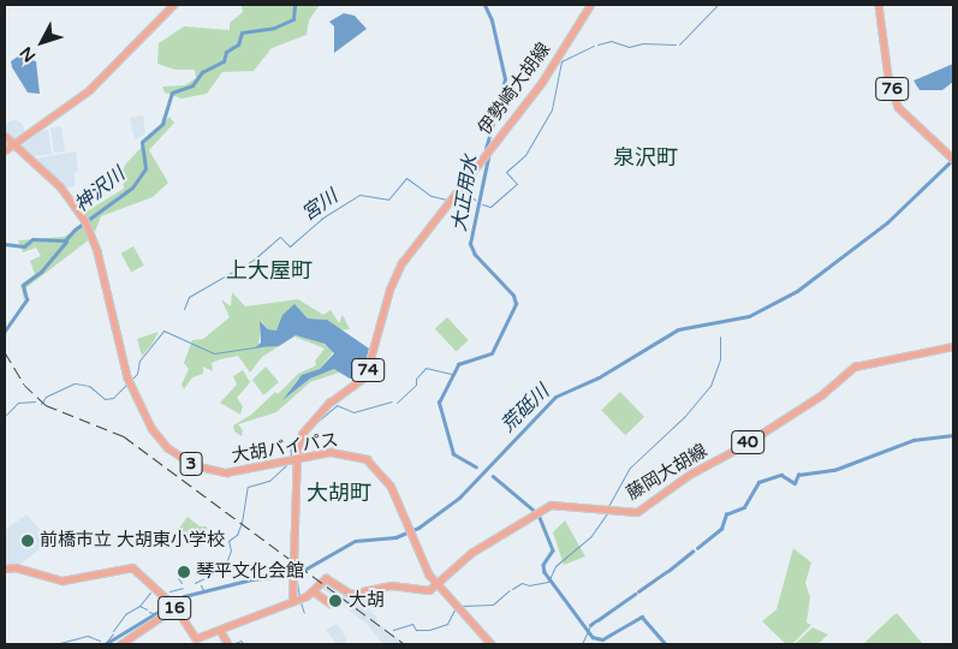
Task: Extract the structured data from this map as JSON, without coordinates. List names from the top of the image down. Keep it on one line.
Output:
{"streets":{"main road":["伊勢崎大胡線","76","74","40","大胡バイパス","3","藤岡大胡線","16"]},"crossings":[["伊勢崎大胡線","大胡バイパス"],["大胡バイパス","藤岡大胡線"]],"districts":["泉沢町","上大屋町","大胡町"],"water":["神沢川","大正用水","宮川","荒砥川"],"places":["前橋市立 大胡東小学校","琴平文化会館","大胡"],"north":"bottom left"}
